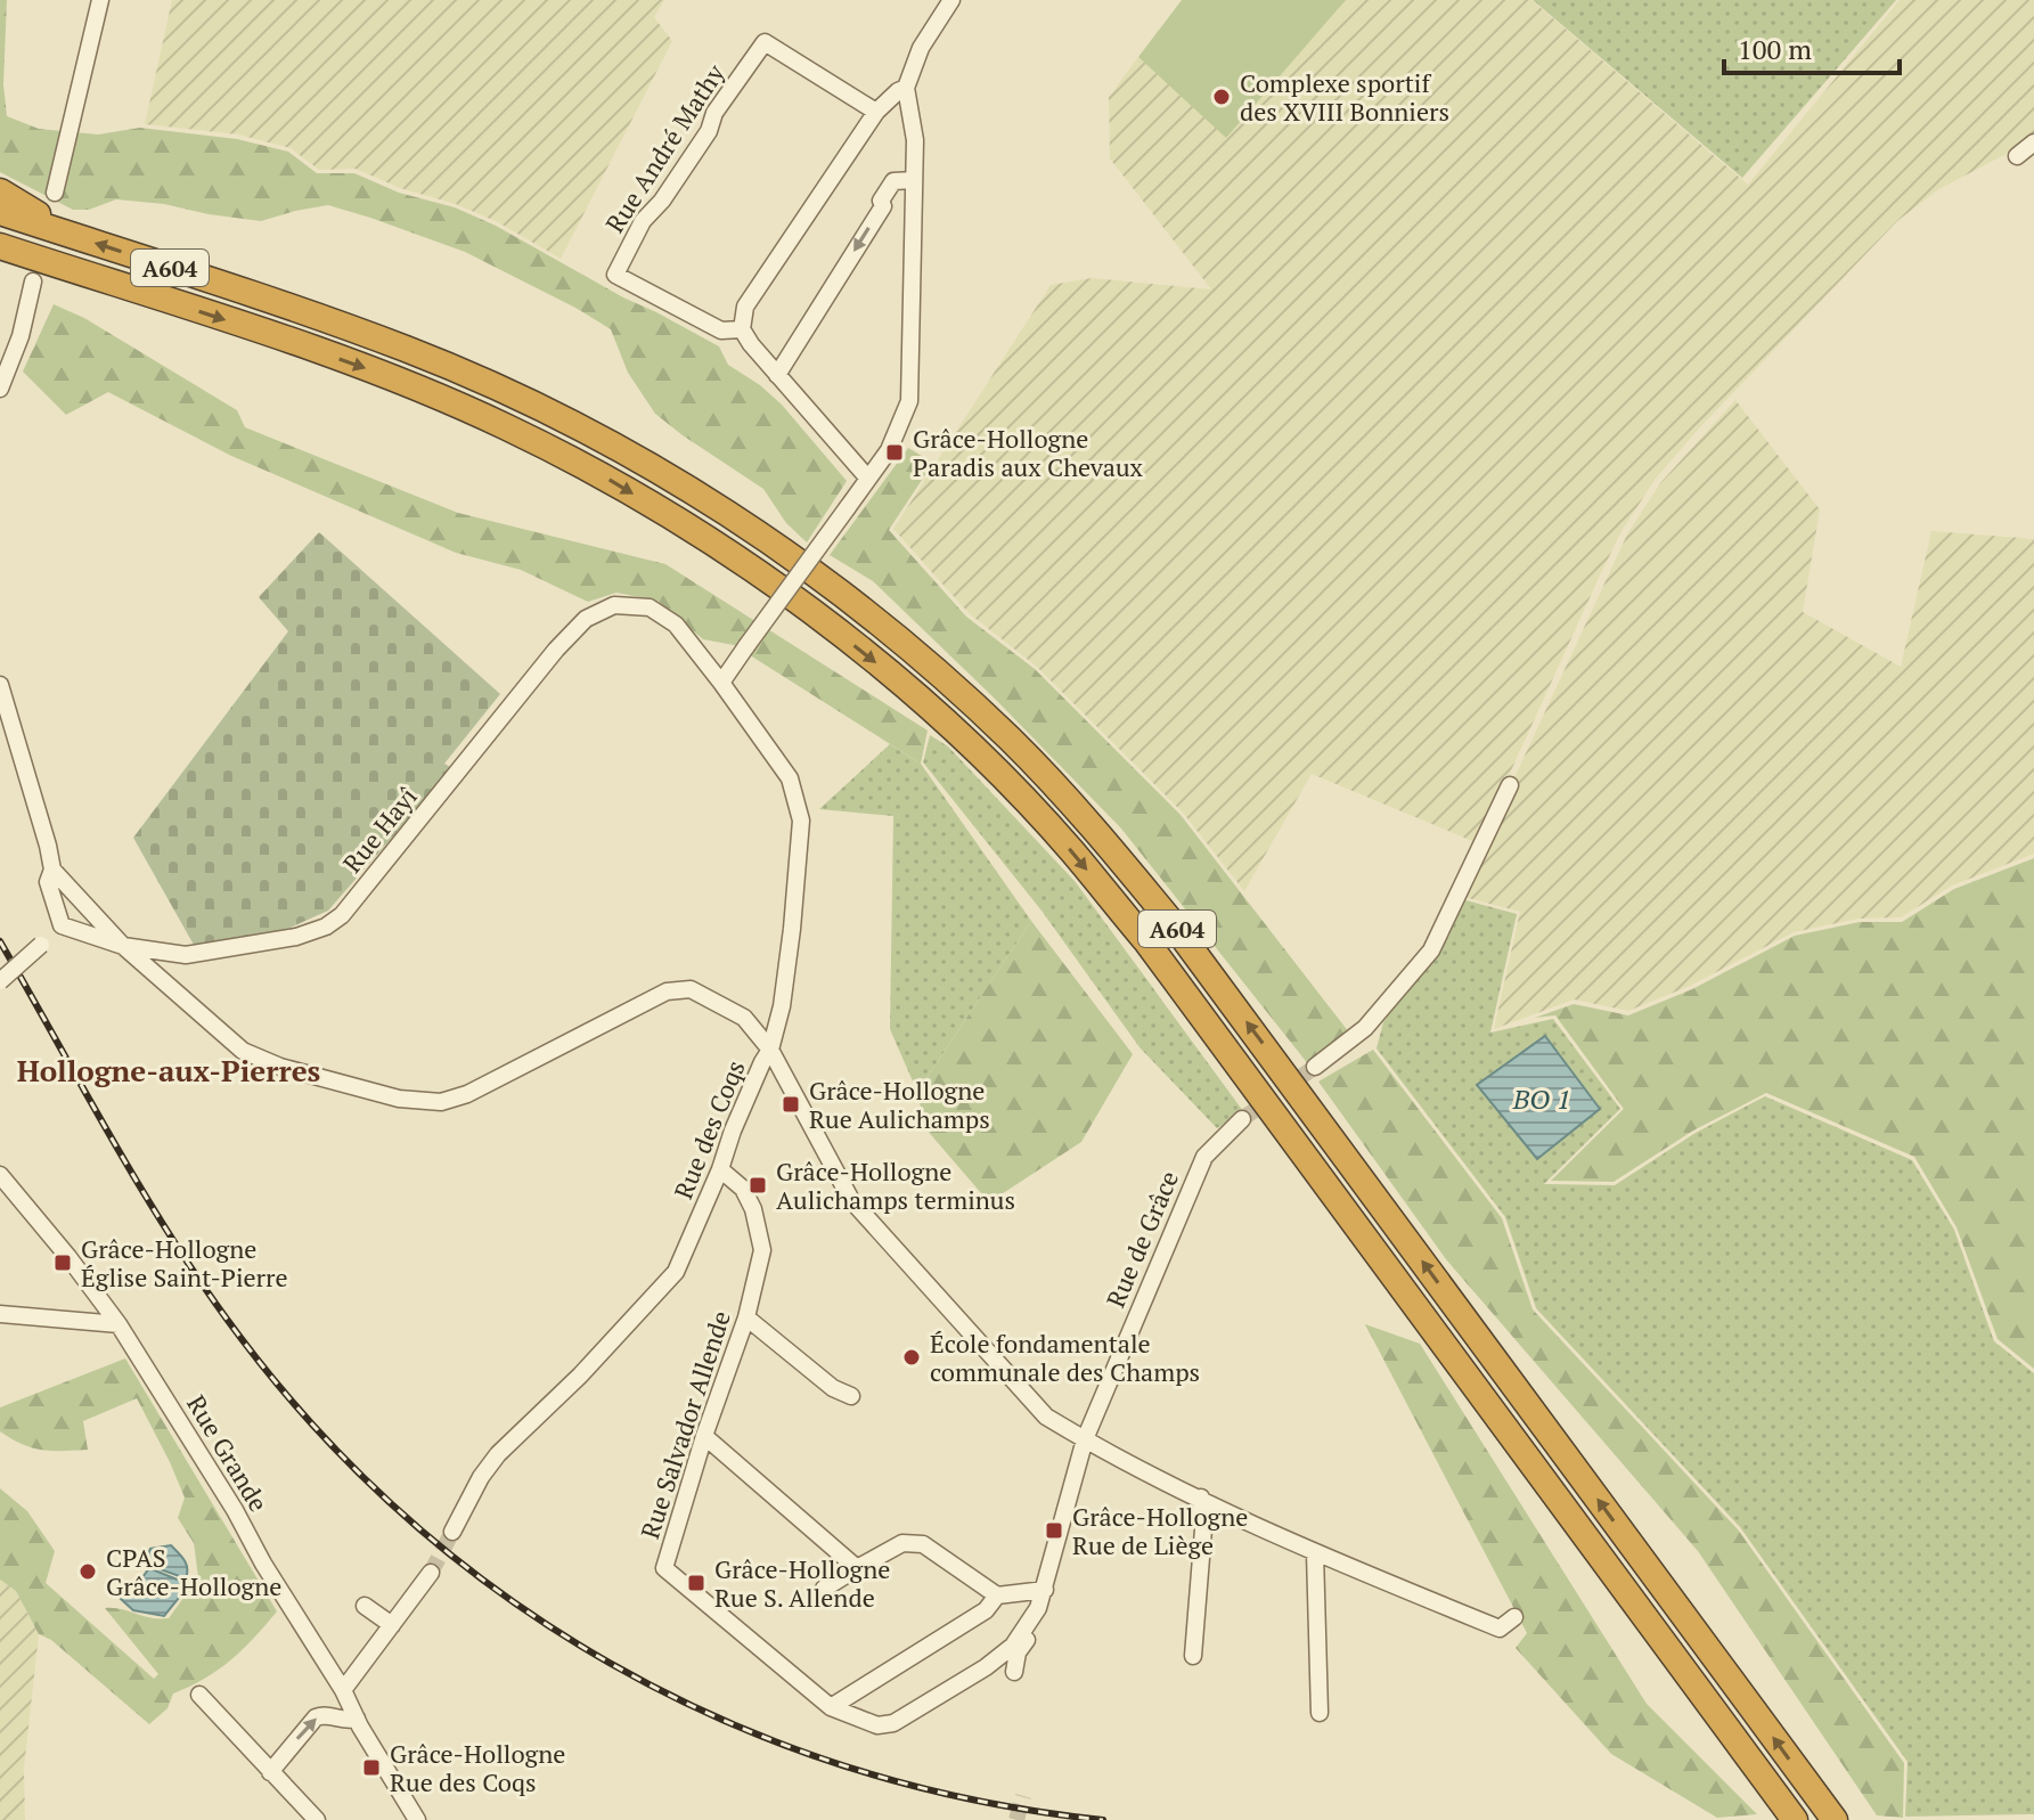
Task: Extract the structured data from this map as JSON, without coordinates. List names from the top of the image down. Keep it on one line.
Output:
{"streets":{"highway":["A604"],"street":["Rue André Mathy","Rue Hayî","Rue des Coqs","Rue de Grâce","Rue Salvador Allende","Rue Grande"]},"crossings":[["Rue Hayî","Rue des Coqs"],["Rue des Coqs","Rue Salvador Allende"],["Rue de Grâce","Rue Salvador Allende"]],"districts":["Hollogne-aux-Pierres"],"water":["BO 1"],"places":{"other":["Complexe sportif des XVIII Bonniers","École fondamentale communale des Champs","CPAS Grâce-Hollogne"],"transit":["Grâce-Hollogne Paradis aux Chevaux","Grâce-Hollogne Rue Aulichamps","Grâce-Hollogne Aulichamps terminus","Grâce-Hollogne Église Saint-Pierre","Grâce-Hollogne Rue de Liège","Grâce-Hollogne Rue S. Allende","Grâce-Hollogne Rue des Coqs"]},"scale_bar":"100 m"}
